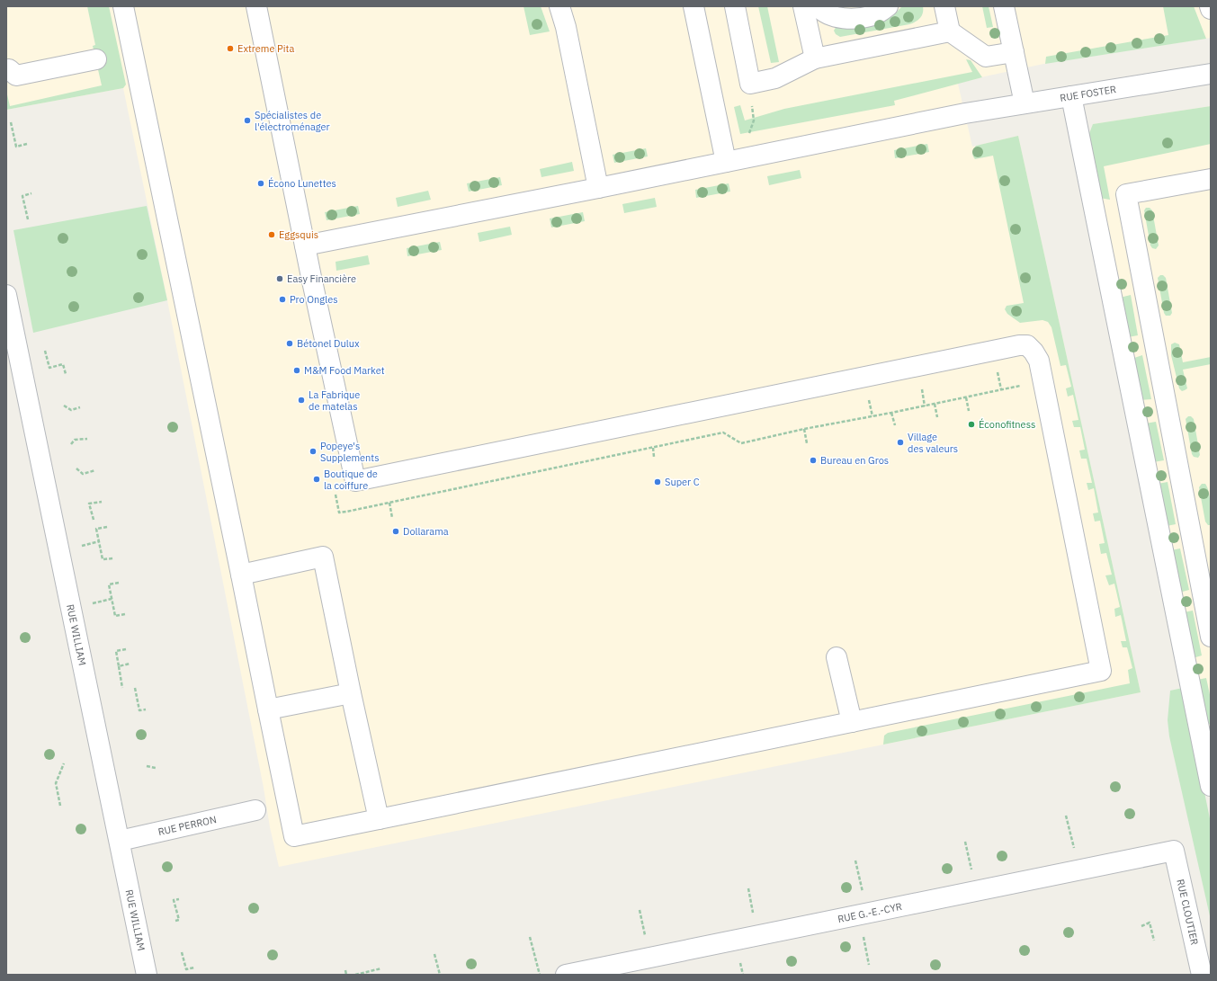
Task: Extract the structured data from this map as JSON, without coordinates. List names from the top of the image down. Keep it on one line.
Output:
{"streets":{"street":["RUE FOSTER","RUE WILLIAM","RUE PERRON","RUE G.-E.-CYR","RUE CLOUTIER"]},"crossings":[["RUE WILLIAM","RUE PERRON"],["RUE G.-E.-CYR","RUE CLOUTIER"]],"places":["Extreme Pita","Spécialistes de l'électroménager","Écono Lunettes","Eggsquis","Easy Financière","Pro Ongles","Bétonel Dulux","M&M Food Market","La Fabrique de matelas","Éconofitness","Village des valeurs","Popeye's Supplements","Bureau en Gros","Boutique de la coiffure","Super C","Dollarama"]}
